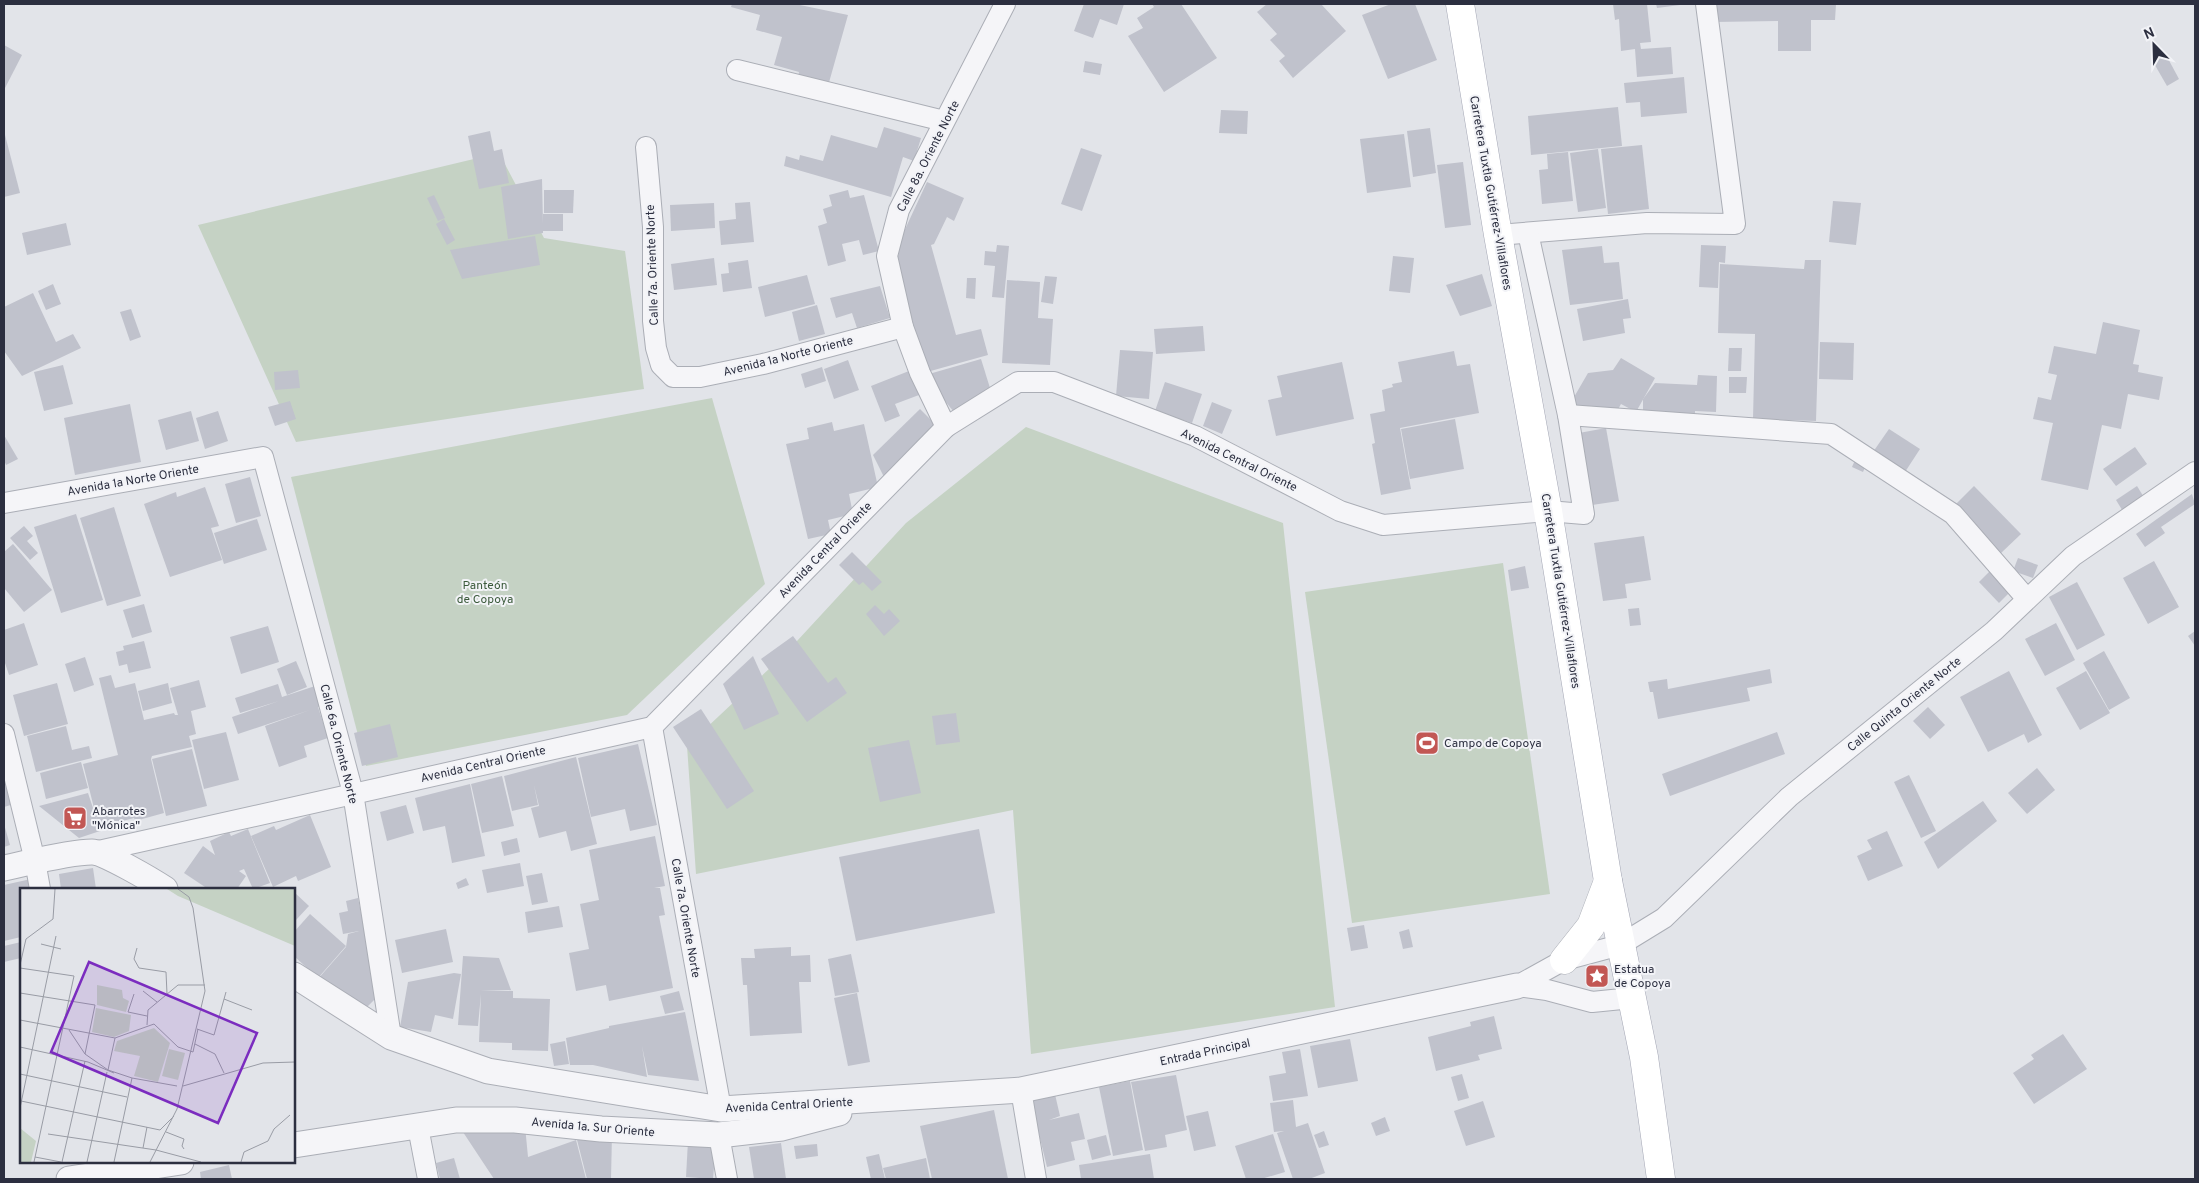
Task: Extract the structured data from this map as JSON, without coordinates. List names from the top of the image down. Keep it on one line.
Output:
{"streets":{"main road":["Carretera Tuxtla Gutiérrez-Villaflores"],"street":["Calle 8a. Oriente Norte","Calle 7a. Oriente Norte","Avenida 1a Norte Oriente","Avenida Central Oriente","Calle Quinta Oriente Norte","Calle 6a. Oriente Norte","Entrada Principal","Avenida 1a. Sur Oriente"]},"crossings":[["Calle 8a. Oriente Norte","Avenida 1a Norte Oriente"],["Calle 8a. Oriente Norte","Avenida Central Oriente"],["Carretera Tuxtla Gutiérrez-Villaflores","Avenida Central Oriente"],["Carretera Tuxtla Gutiérrez-Villaflores","Calle Quinta Oriente Norte"],["Calle 7a. Oriente Norte","Avenida 1a Norte Oriente"],["Calle 7a. Oriente Norte","Avenida Central Oriente"],["Avenida 1a Norte Oriente","Calle 6a. Oriente Norte"],["Avenida Central Oriente","Calle 6a. Oriente Norte"],["Avenida Central Oriente","Entrada Principal"],["Avenida Central Oriente","Avenida 1a. Sur Oriente"],["Calle Quinta Oriente Norte","Entrada Principal"],["Entrada Principal","Avenida 1a. Sur Oriente"]],"parks":["Panteón de Copoya"],"places":{"sports":["Campo de Copoya"],"supermarket":["Abarrotes \"Mónica\""],"place":["Estatua de Copoya"]},"north":"top left"}
